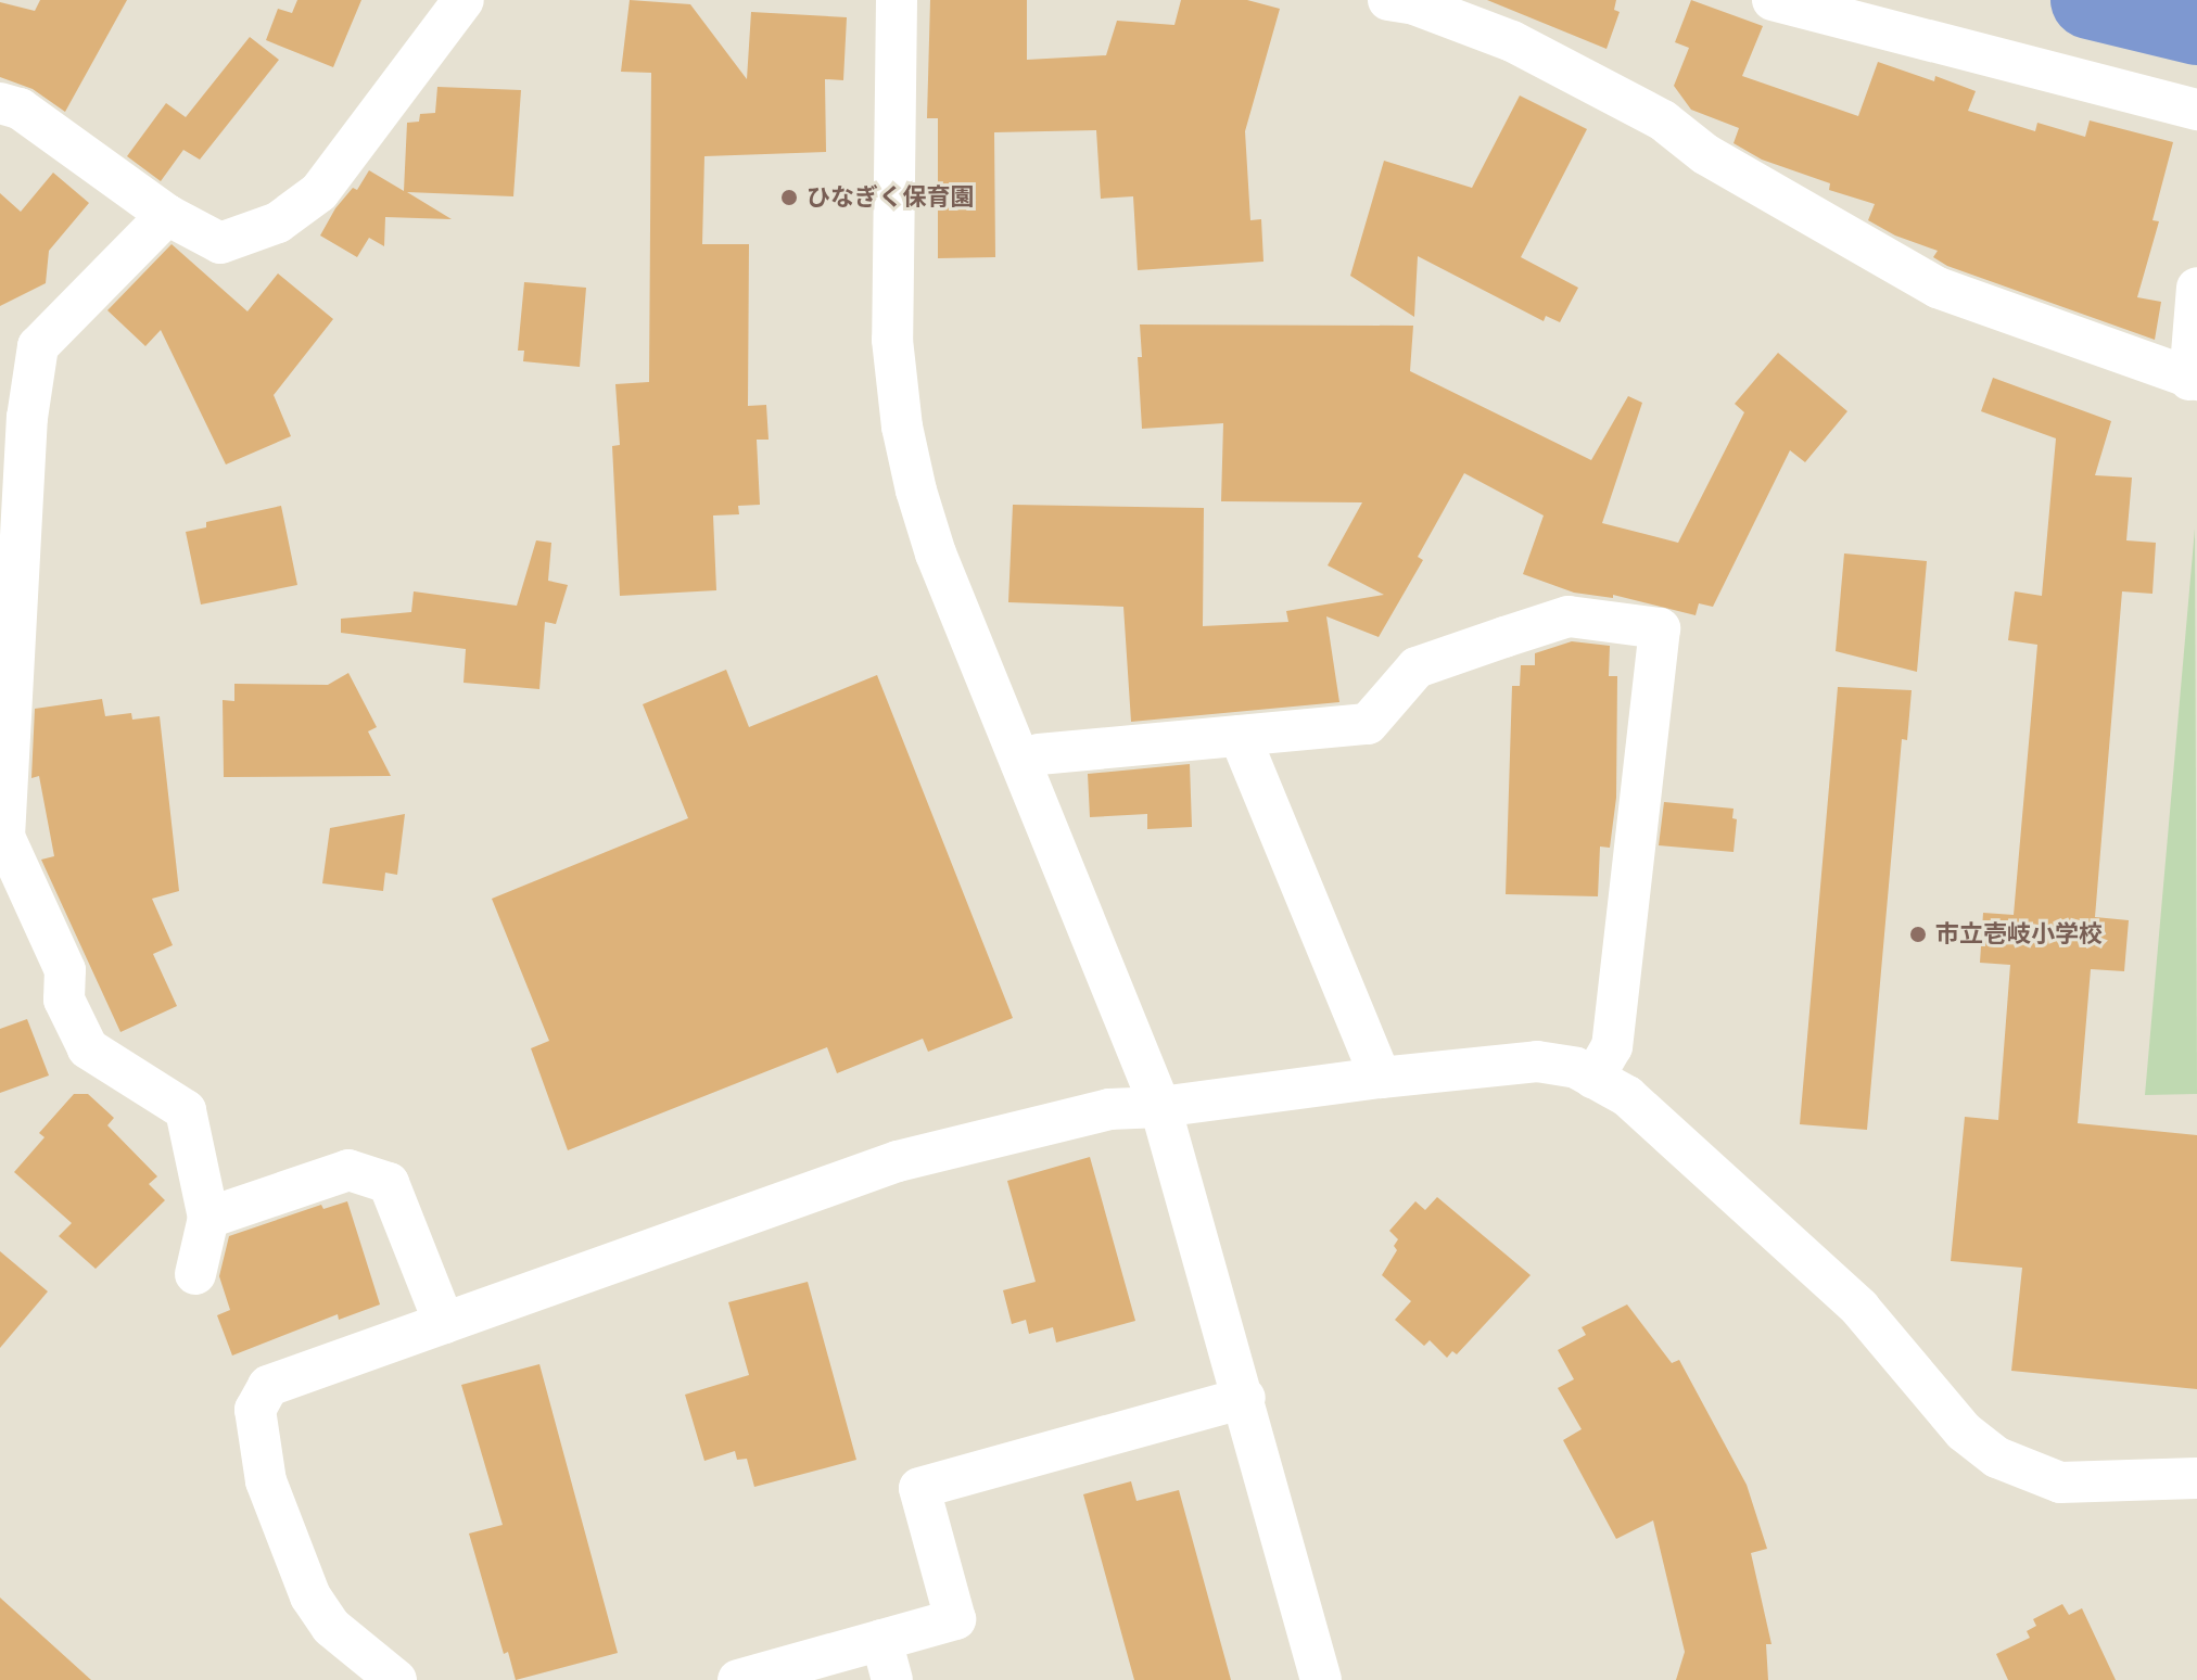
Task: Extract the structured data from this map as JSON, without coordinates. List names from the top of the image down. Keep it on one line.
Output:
{"places":["ひなぎく保育園","市立壱岐小学校"]}
